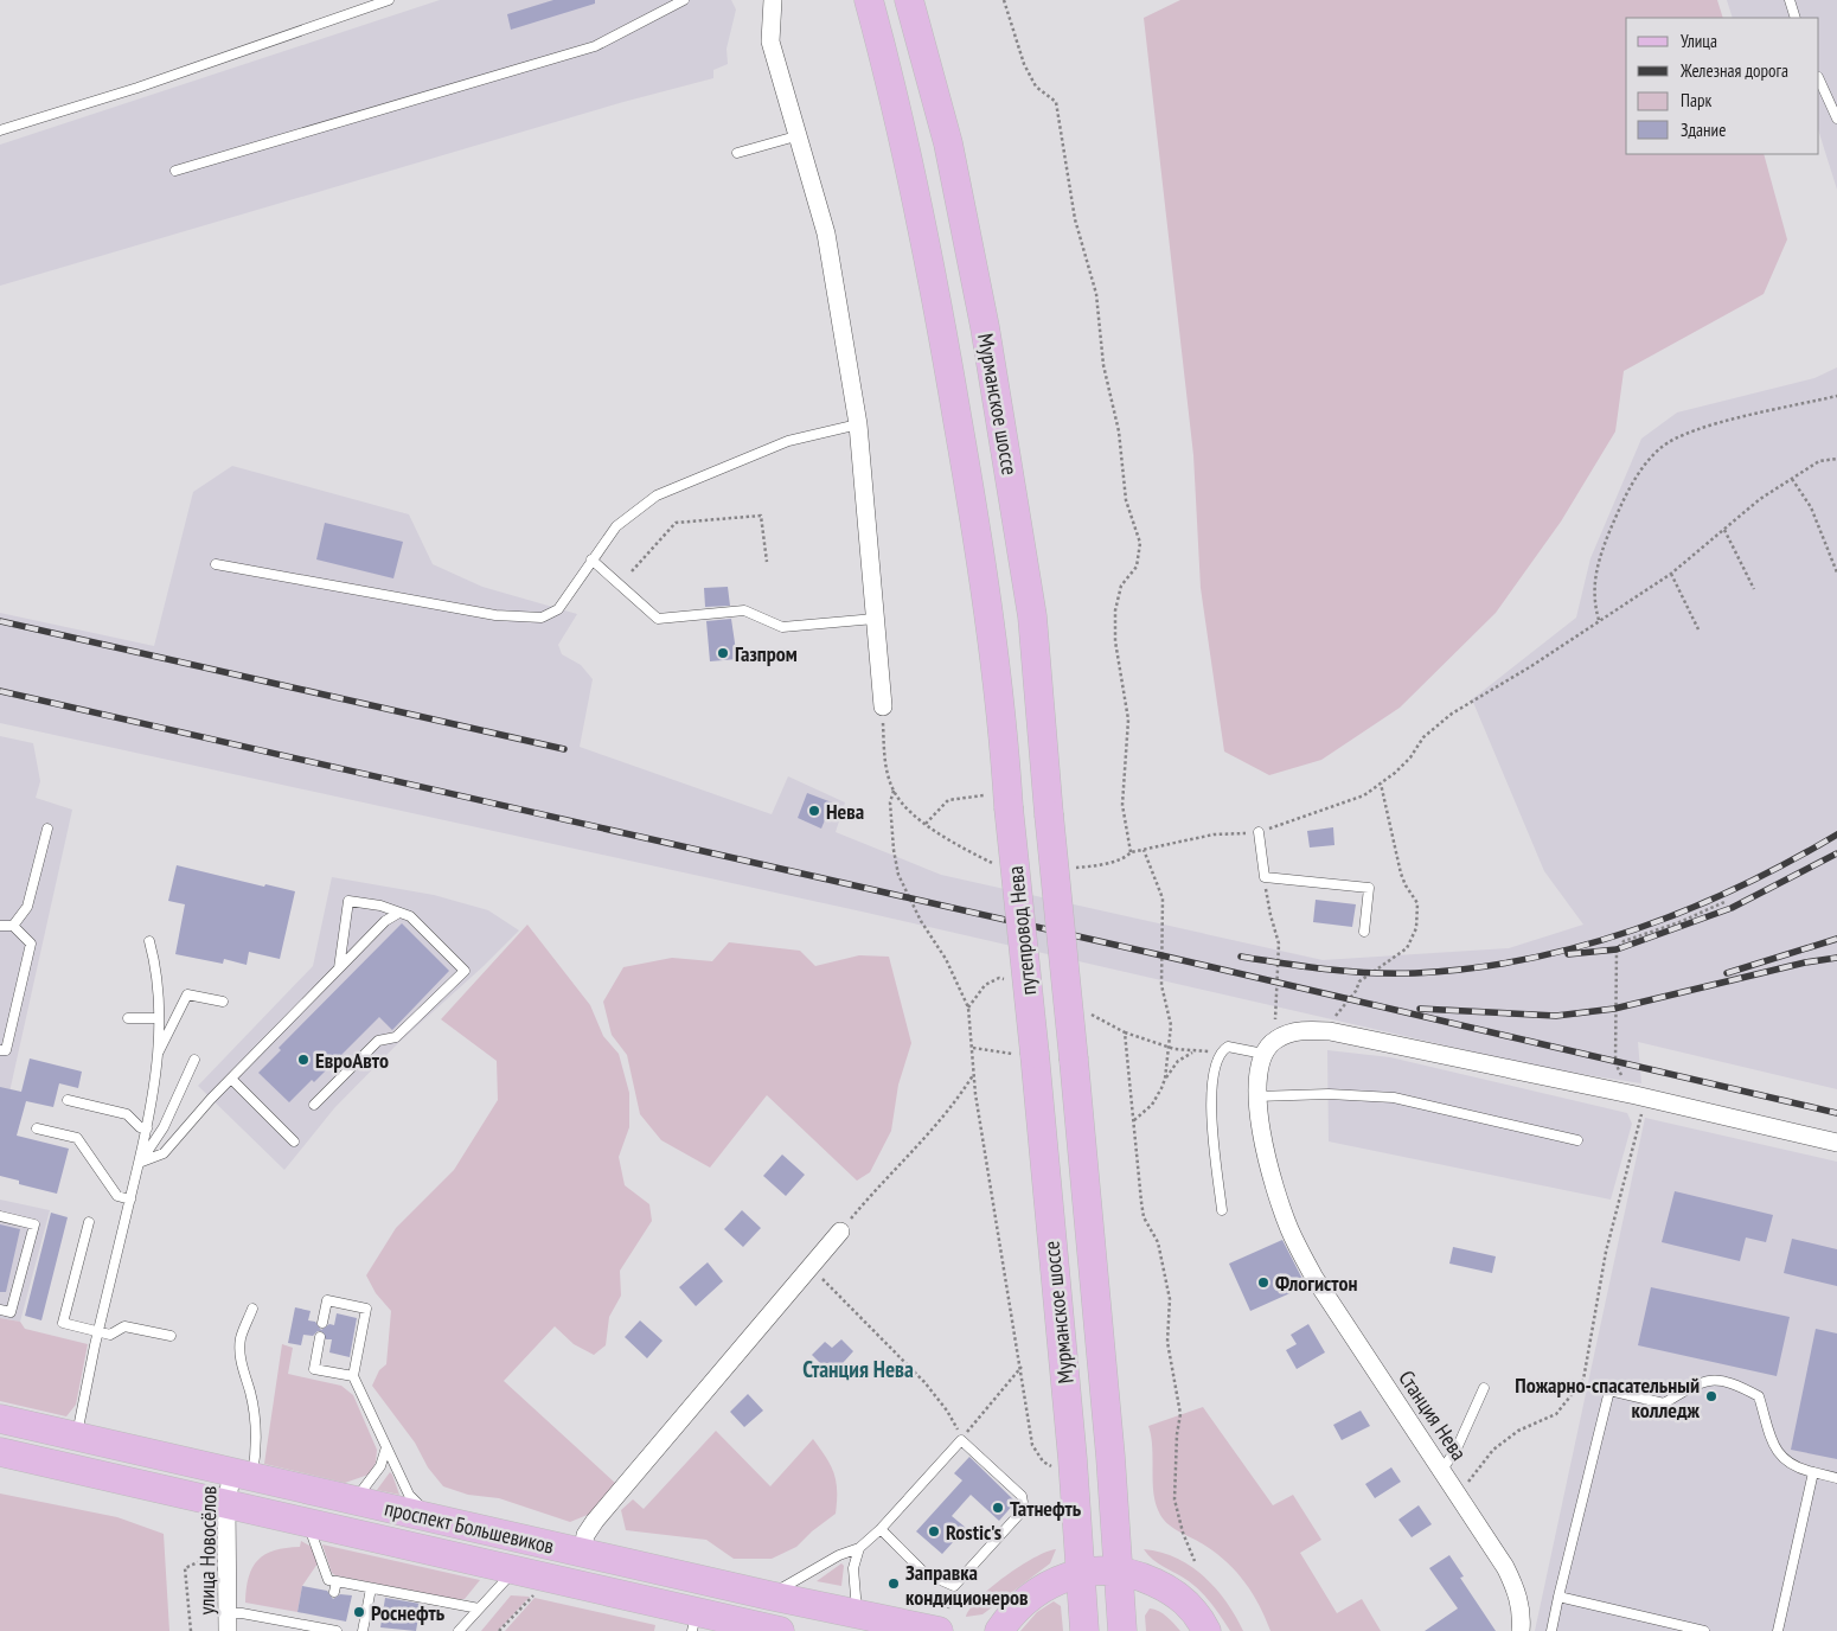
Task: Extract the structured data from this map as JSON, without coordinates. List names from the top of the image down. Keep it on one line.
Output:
{"streets":{"main road":["Мурманское шоссе","путепровод Нева","проспект Большевиков"],"street":["Станция Нева","улица Новосёлов"]},"crossings":[["Мурманское шоссе","путепровод Нева"],["проспект Большевиков","улица Новосёлов"]],"districts":["Станция Нева"],"places":["Газпром","Нева","ЕвроАвто","Флогистон","Пожарно-спасательный колледж","Татнефть","Rostic's","Заправка кондиционеров","Роснефть"],"legend":["Улица","Железная дорога","Парк","Здание"]}
